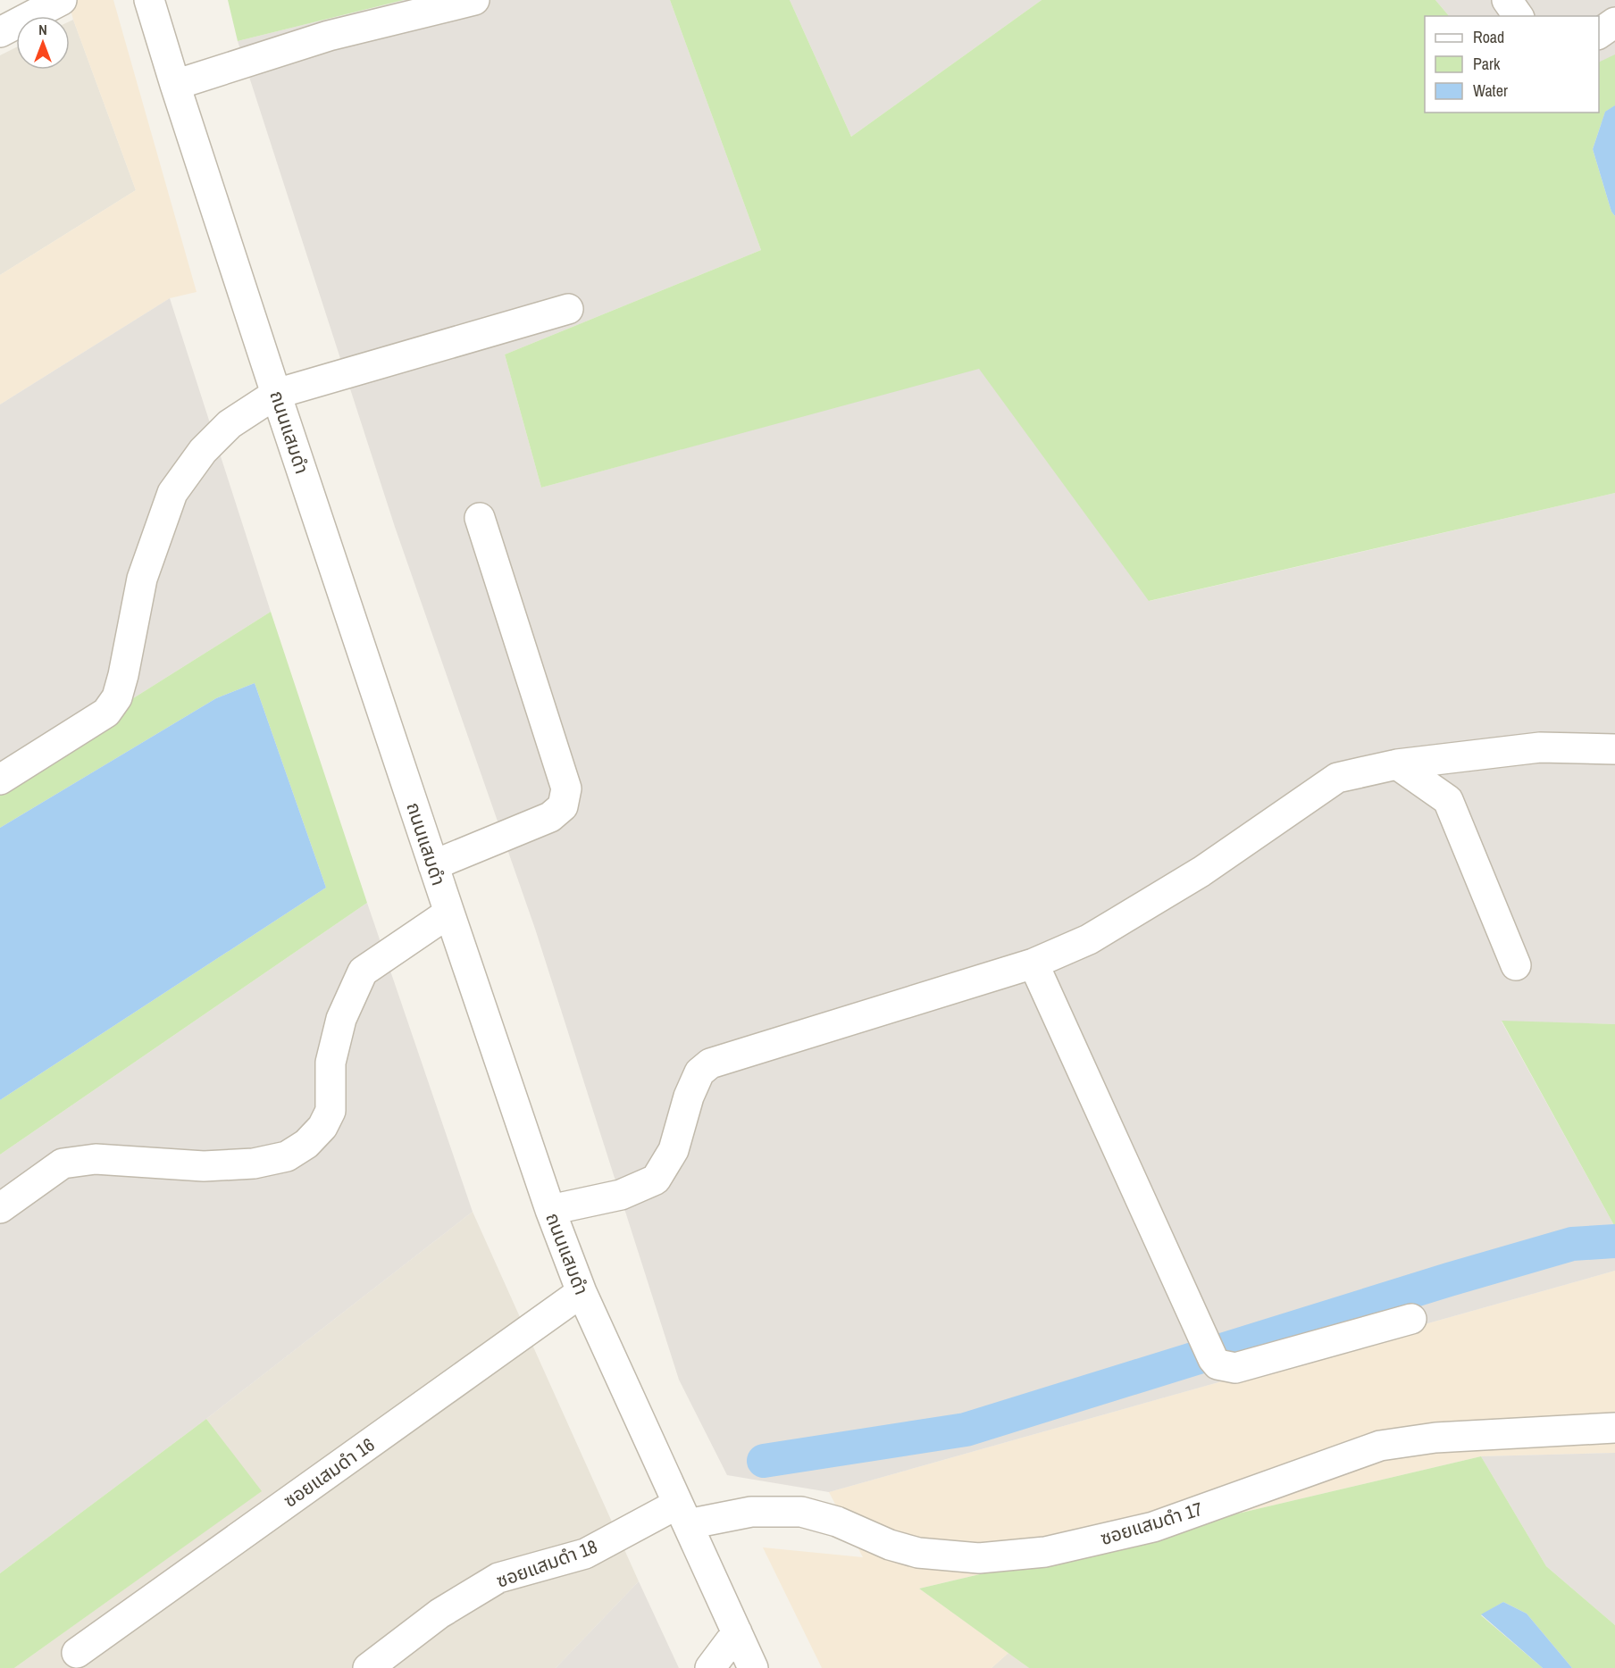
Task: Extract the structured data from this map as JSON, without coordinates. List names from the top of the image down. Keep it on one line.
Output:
{"streets":{"street":["ถนนแสมดำ","ซอยแสมดำ 16","ซอยแสมดำ 17","ซอยแสมดำ 18"]},"crossings":[["ถนนแสมดำ","ซอยแสมดำ 16"],["ถนนแสมดำ","ซอยแสมดำ 17"],["ถนนแสมดำ","ซอยแสมดำ 18"],["ซอยแสมดำ 17","ซอยแสมดำ 18"]],"legend":["Road","Park","Water"],"north":"top"}
